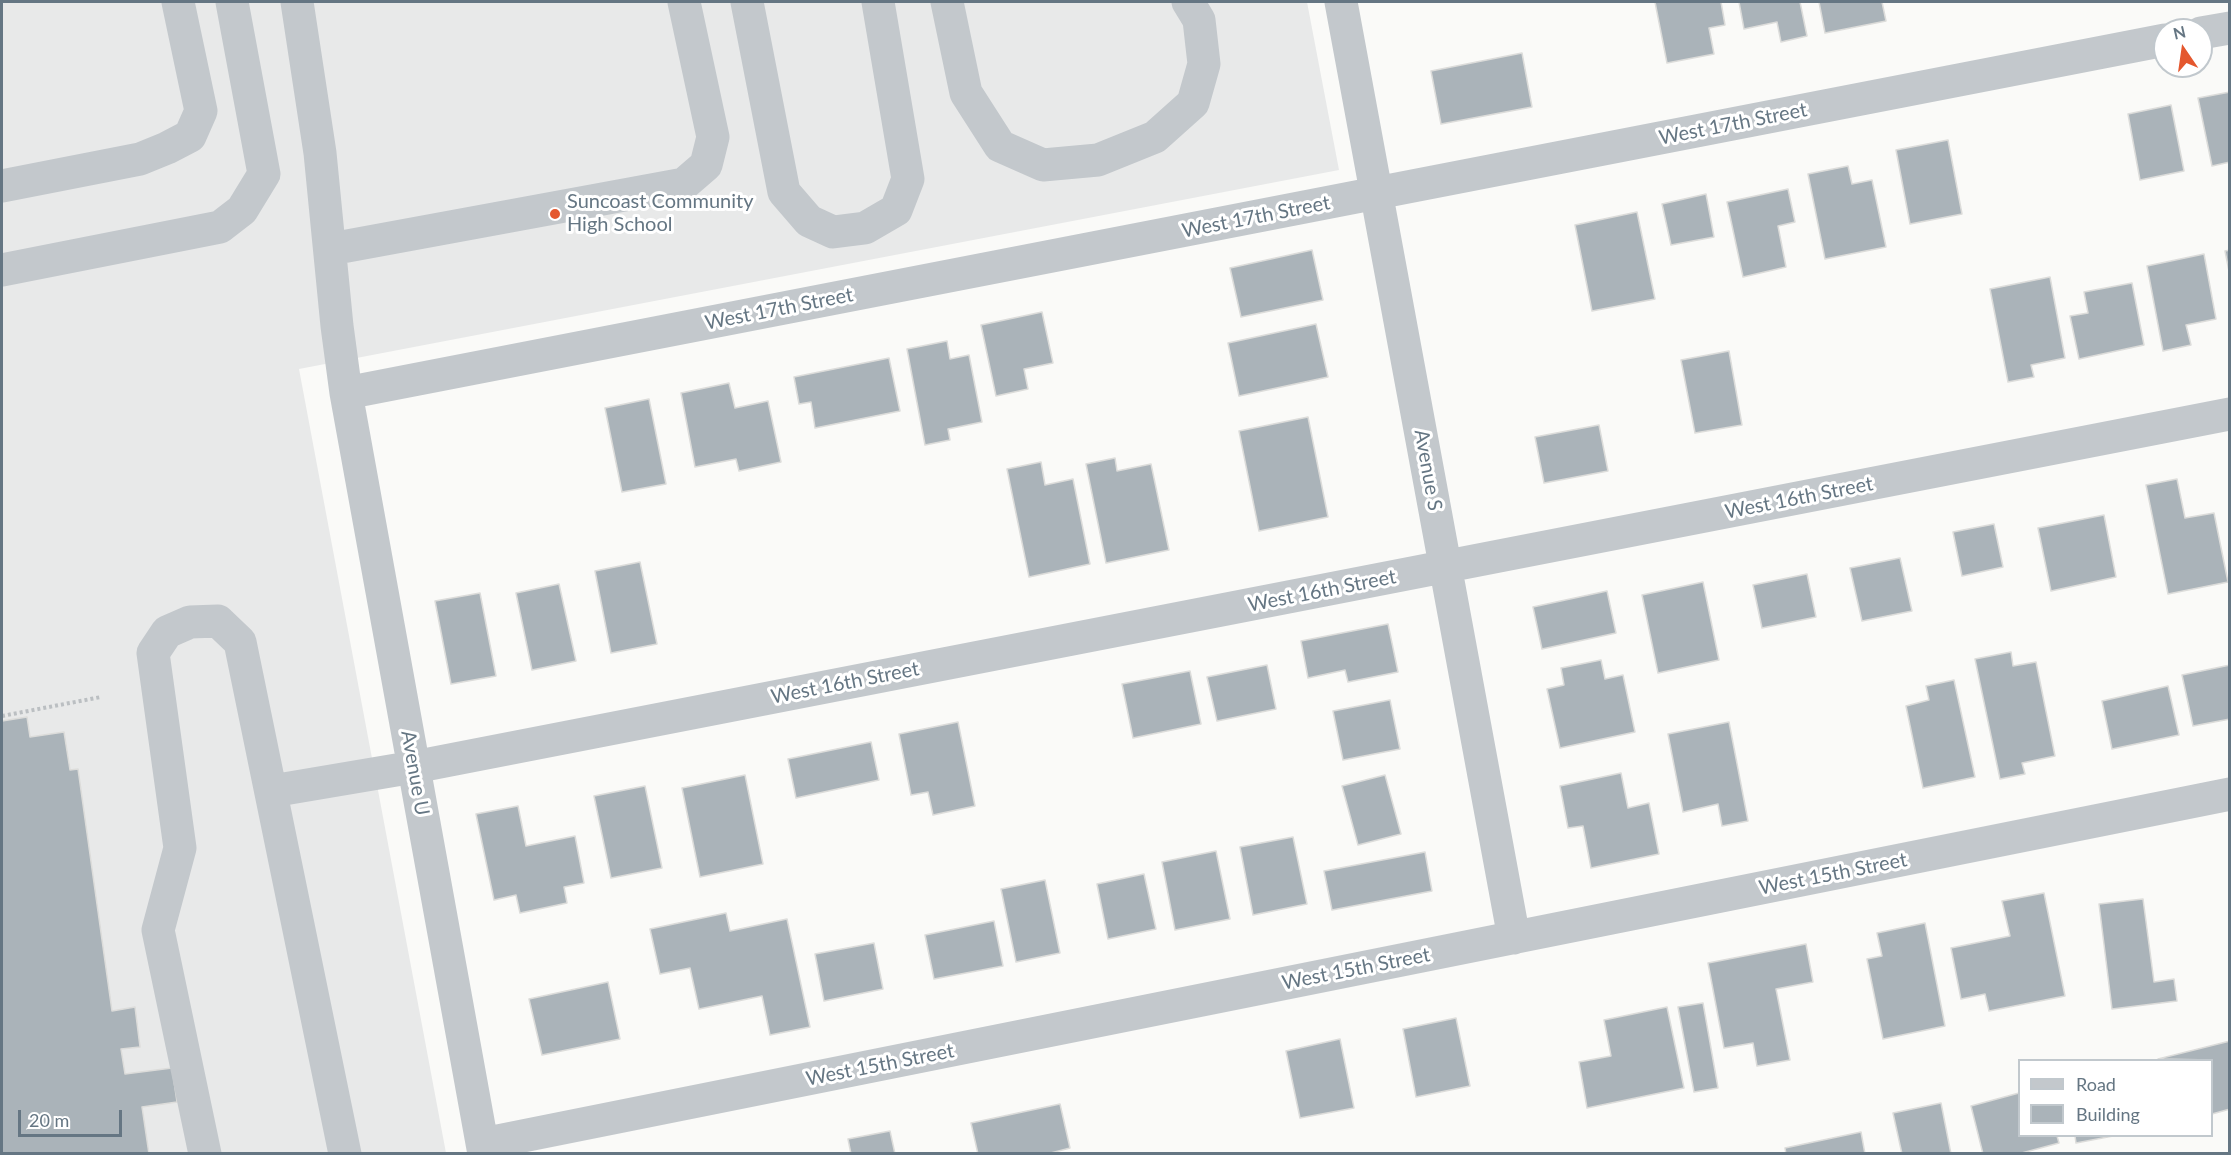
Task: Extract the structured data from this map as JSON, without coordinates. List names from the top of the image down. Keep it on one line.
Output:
{"streets":{"street":["West 17th Street","Avenue S","West 16th Street","Avenue U","West 15th Street"]},"crossings":[["West 17th Street","Avenue S"],["West 17th Street","Avenue U"],["Avenue S","West 16th Street"],["Avenue S","West 15th Street"],["West 16th Street","Avenue U"],["Avenue U","West 15th Street"]],"places":["Suncoast Community High School"],"legend":["Road","Building"],"scale_bar":"20 m","north":"top"}
